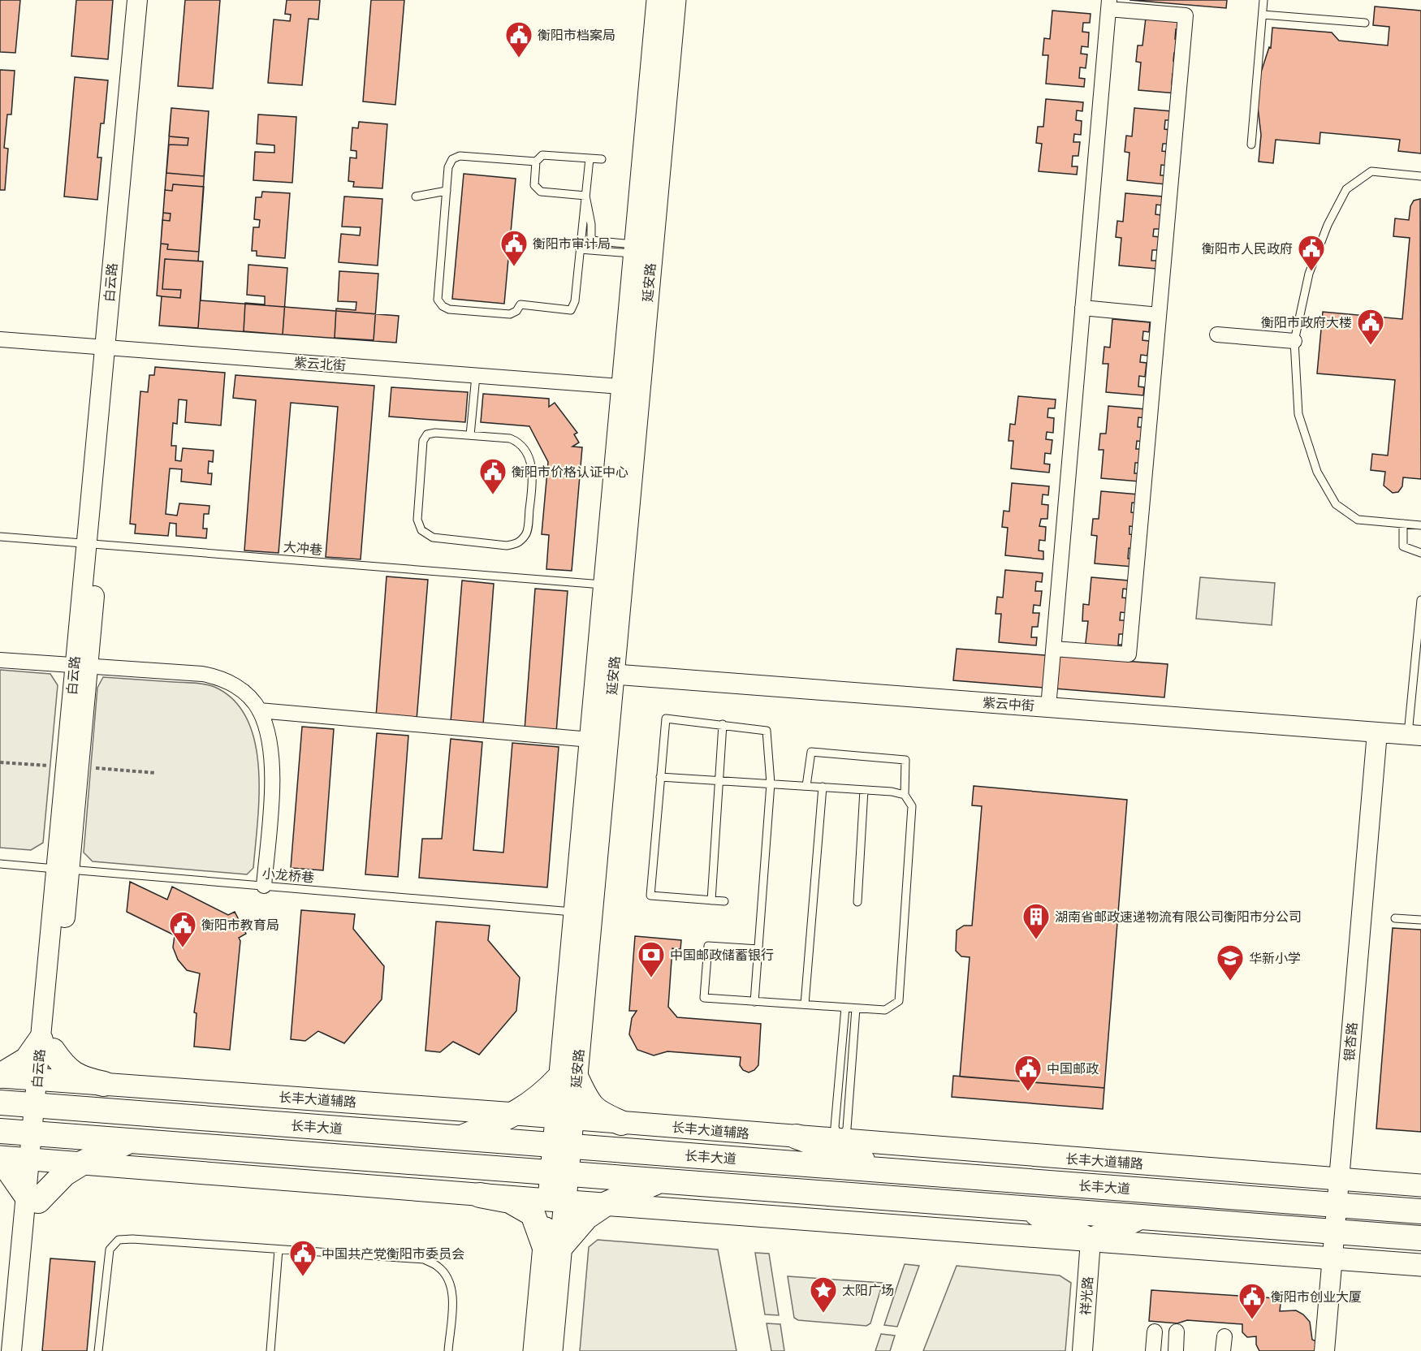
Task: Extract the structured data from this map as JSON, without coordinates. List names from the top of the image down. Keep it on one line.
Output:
{"streets":{"main road":["延安路","长丰大道辅路","长丰大道"],"street":["白云路","紫云北街","紫云中街","银杏路","祥光路"],"lane":["大冲巷","小龙桥巷"]},"crossings":[["白云路","紫云北街"],["白云路","大冲巷"],["白云路","小龙桥巷"],["白云路","长丰大道辅路"],["白云路","长丰大道"],["延安路","紫云北街"],["延安路","大冲巷"],["延安路","紫云中街"],["延安路","小龙桥巷"],["延安路","长丰大道辅路"],["延安路","长丰大道"],["紫云中街","银杏路"],["银杏路","长丰大道辅路"],["银杏路","长丰大道"],["长丰大道辅路","长丰大道"]],"places":{"public building":["衡阳市档案局","衡阳市审计局","衡阳市人民政府","衡阳市政府大楼","衡阳市价格认证中心","衡阳市教育局","中国邮政","中国共产党衡阳市委员会","衡阳市创业大厦"],"building":["湖南省邮政速递物流有限公司衡阳市分公司"],"bank":["中国邮政储蓄银行"],"school or university":["华新小学"],"place":["太阳广场"]}}
